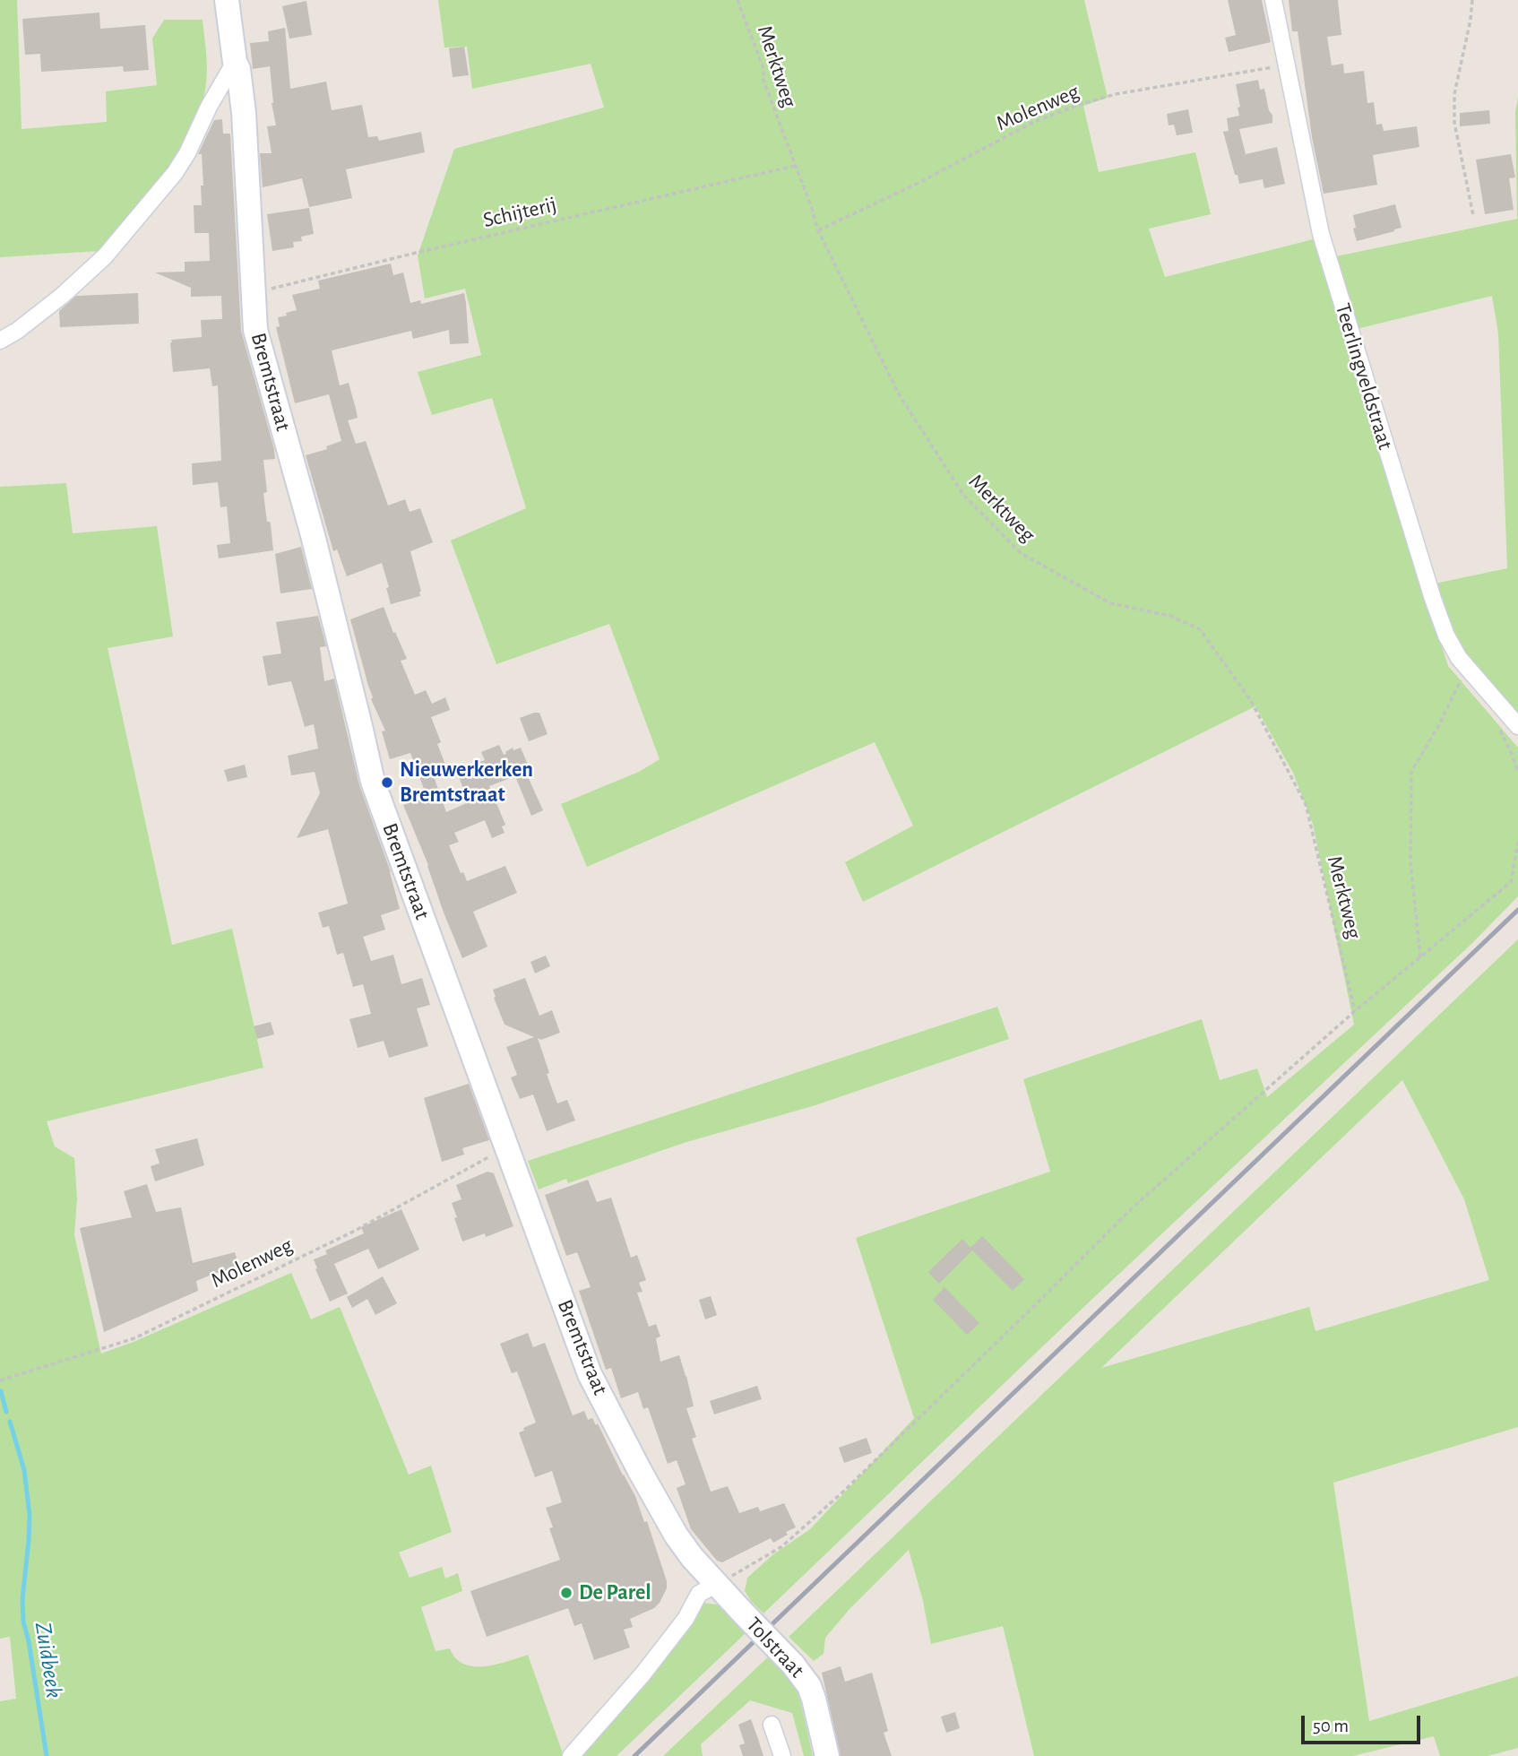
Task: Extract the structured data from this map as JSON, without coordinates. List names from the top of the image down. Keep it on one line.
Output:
{"streets":{"street":["Teerlingveldstraat","Bremtstraat","Tolstraat"],"path":["Merktweg","Molenweg","Schijterij"]},"crossings":[["Merktweg","Molenweg"],["Merktweg","Schijterij"],["Molenweg","Teerlingveldstraat"],["Molenweg","Bremtstraat"],["Schijterij","Bremtstraat"],["Bremtstraat","Tolstraat"]],"water":["Zuidbeek"],"places":["Nieuwerkerken Bremtstraat","De Parel"],"scale_bar":"50 m"}
